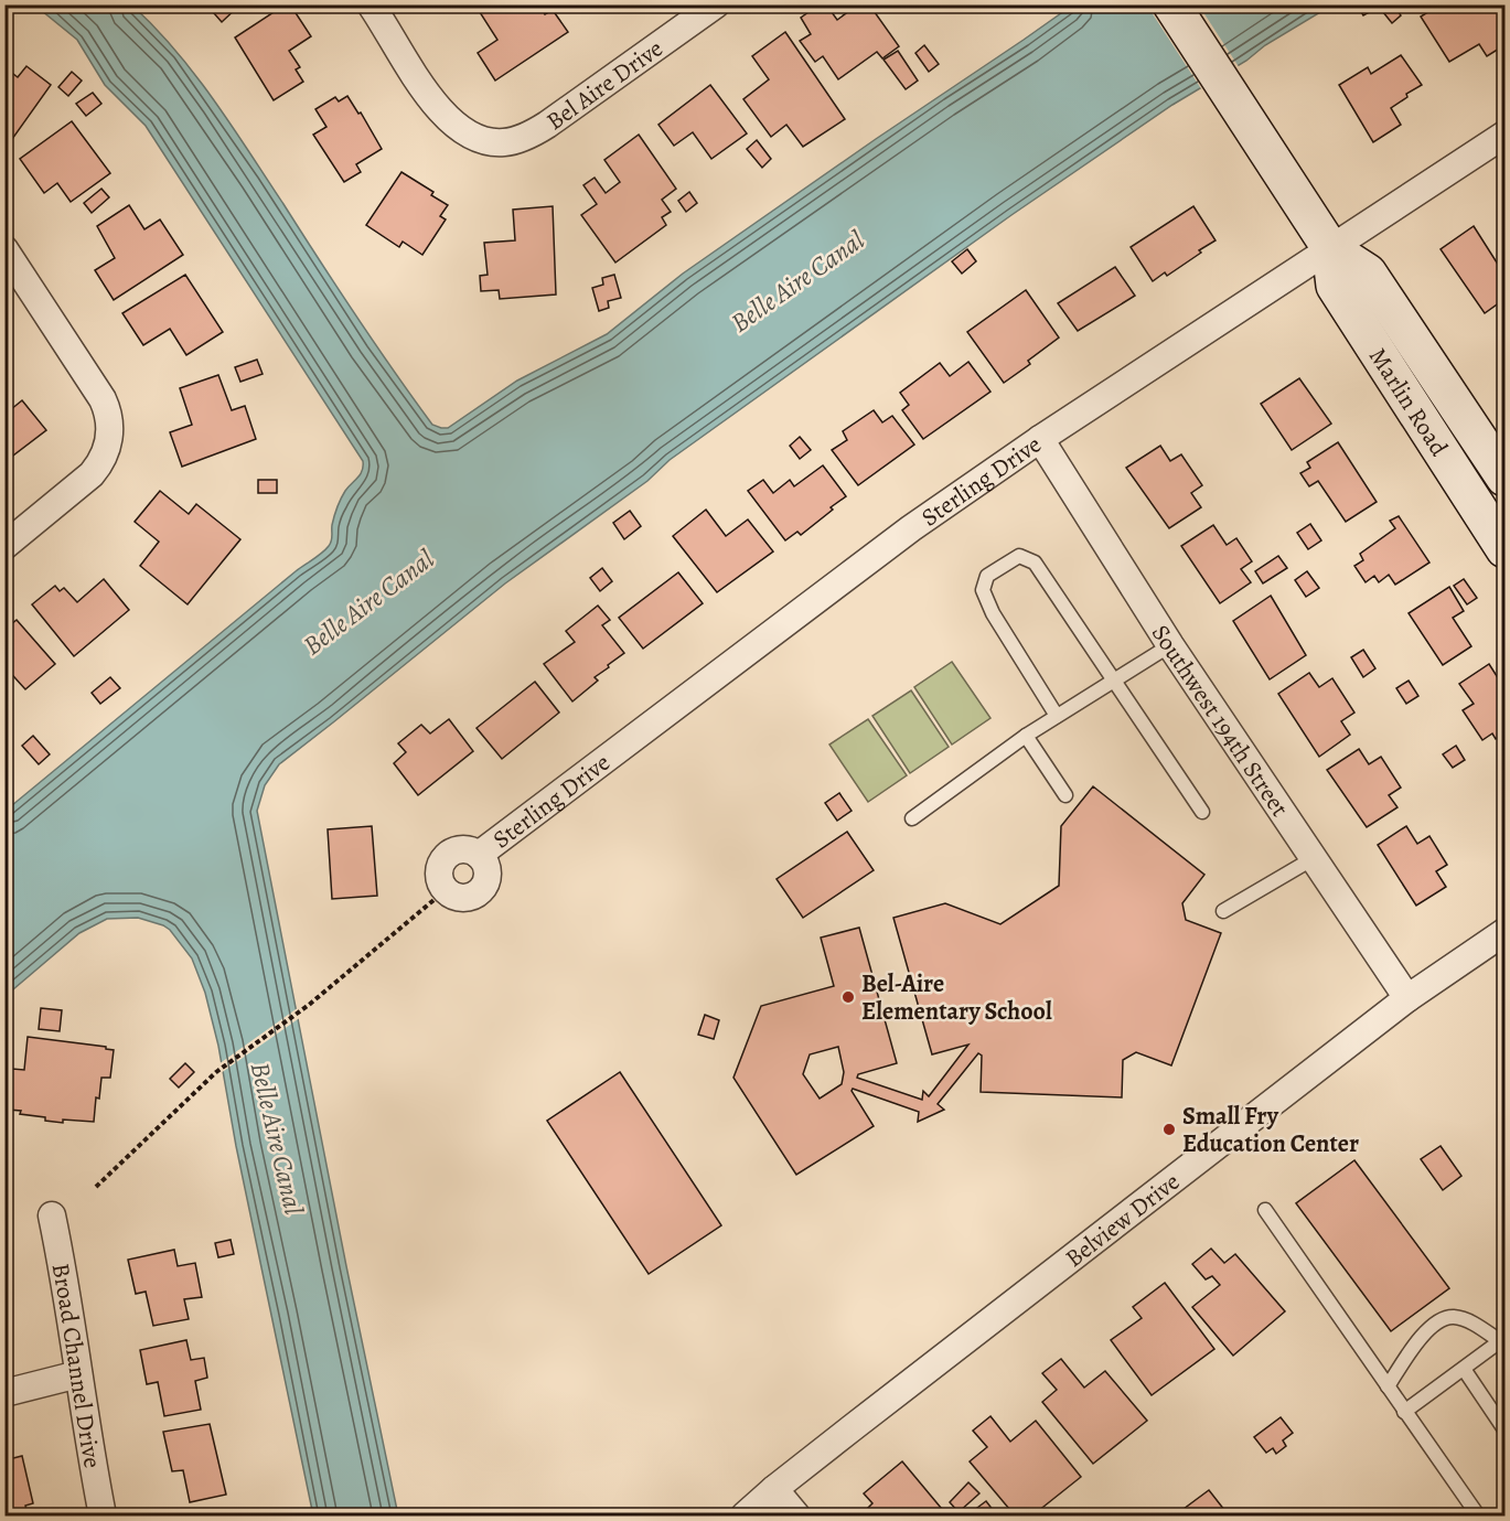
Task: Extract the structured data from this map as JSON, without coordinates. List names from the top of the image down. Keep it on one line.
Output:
{"streets":{"street":["Bel Aire Drive","Marlin Road","Sterling Drive","Southwest 194th Street","Belview Drive","Broad Channel Drive"]},"crossings":[["Marlin Road","Sterling Drive"],["Sterling Drive","Southwest 194th Street"],["Southwest 194th Street","Belview Drive"]],"water":["Belle Aire Canal"],"places":["Bel-Aire Elementary School","Small Fry Education Center"]}
